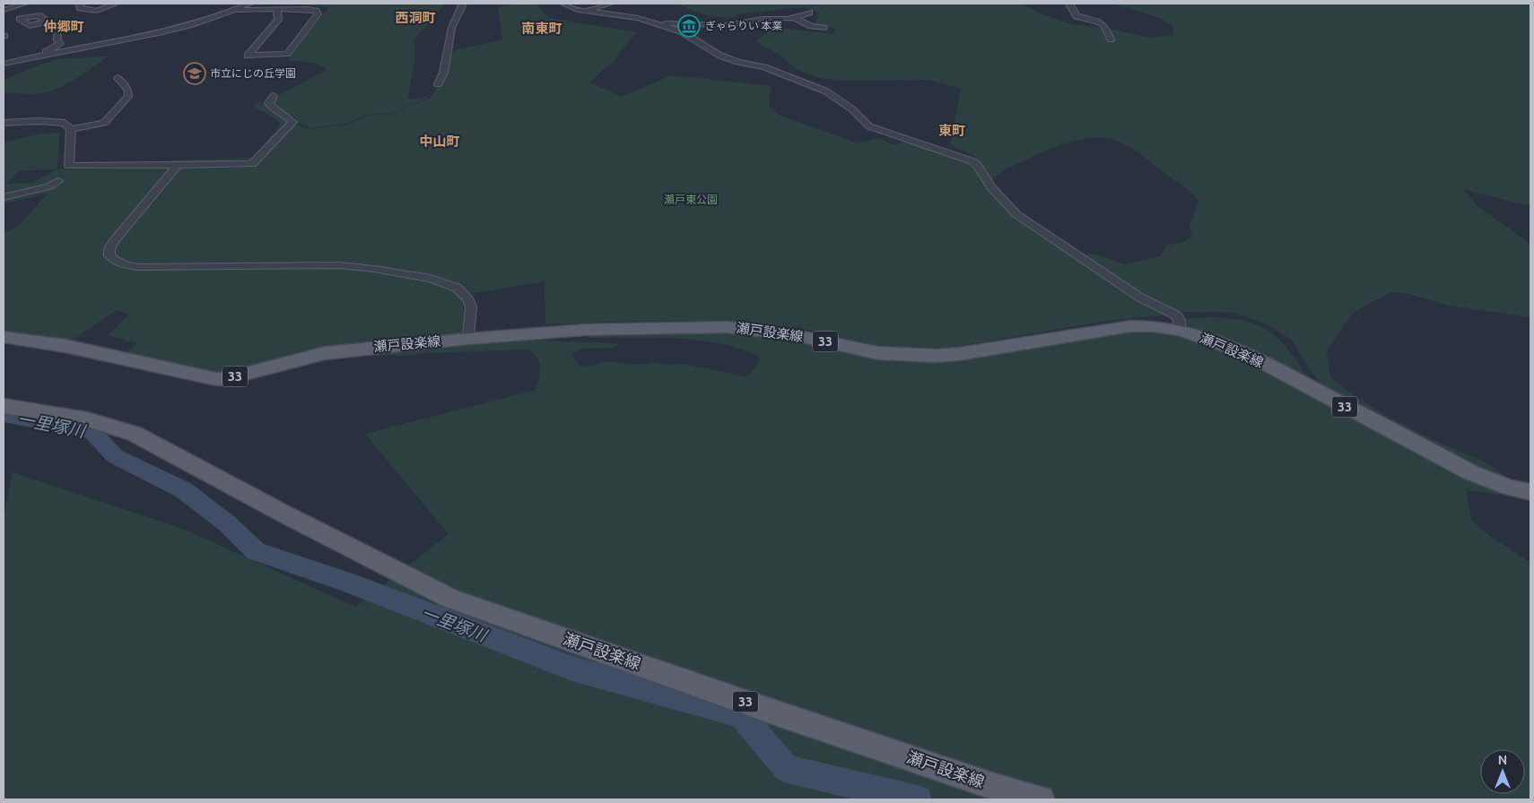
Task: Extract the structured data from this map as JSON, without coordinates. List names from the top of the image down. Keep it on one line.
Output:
{"streets":{"main road":["瀬戸設楽線","33"]},"districts":["西洞町","仲郷町","南東町","東町","中山町"],"water":["一里塚川"],"parks":["瀬戸東公園"],"places":{"museum":["ぎゃらりい 本業"],"school or university":["市立にじの丘学園"]},"north":"top"}
